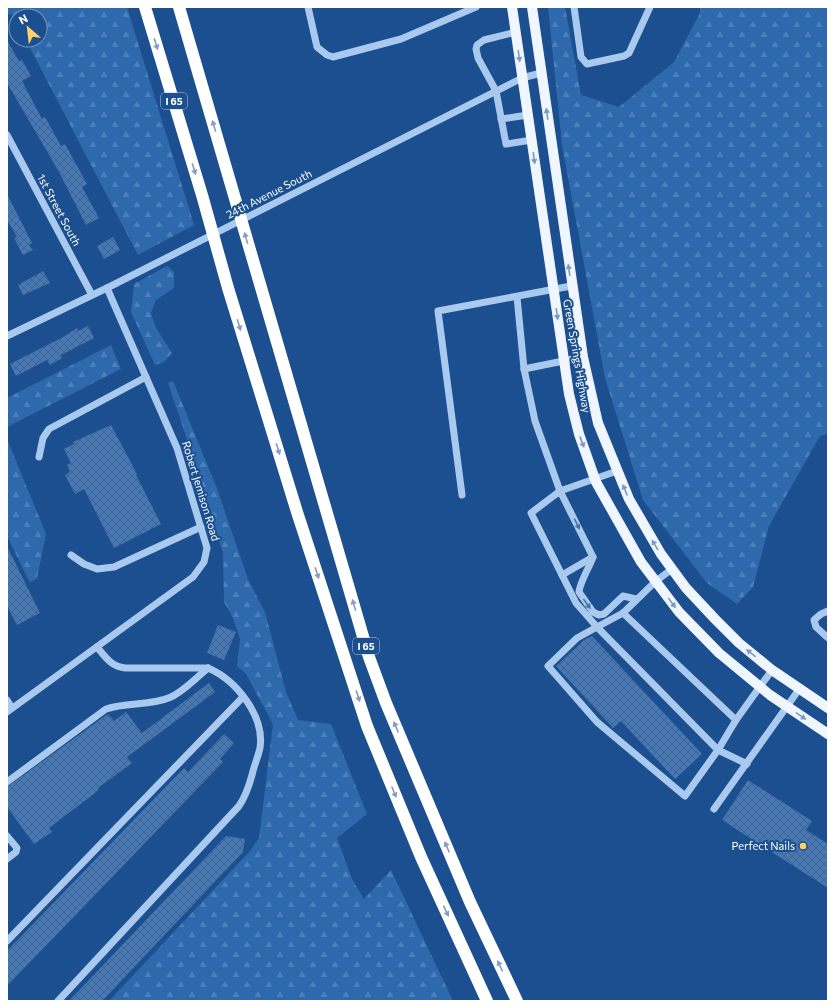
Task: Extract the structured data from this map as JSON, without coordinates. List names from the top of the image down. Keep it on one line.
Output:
{"streets":{"highway":["I 65"],"main road":["Green Springs Highway"],"street":["24th Avenue South","1st Street South","Robert Jemison Road"]},"crossings":[["24th Avenue South","1st Street South"],["24th Avenue South","Green Springs Highway"],["24th Avenue South","Robert Jemison Road"]],"places":["Perfect Nails"],"north":"top left"}
